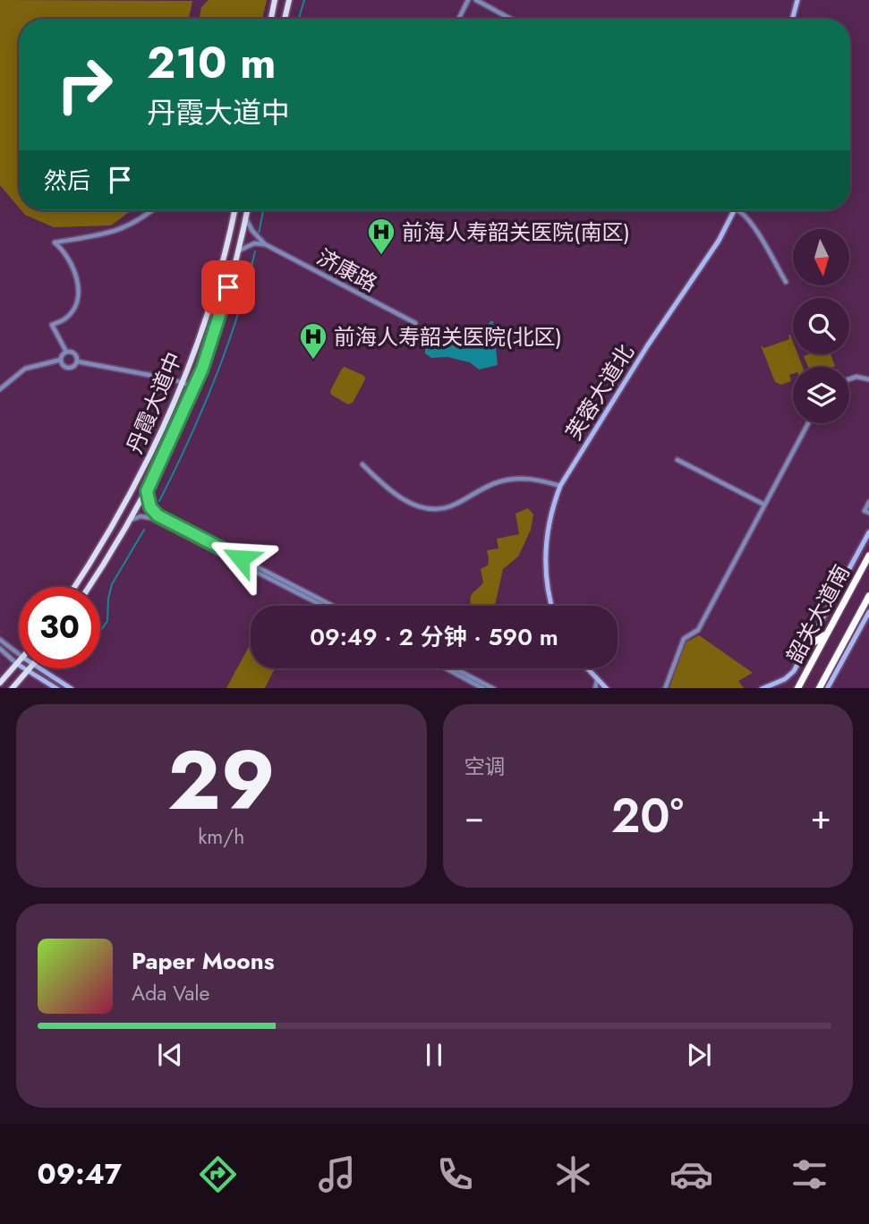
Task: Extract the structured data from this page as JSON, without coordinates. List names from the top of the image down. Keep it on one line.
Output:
{"streets":{"highway":["韶关大道南"],"main road":["芙蓉大道北","丹霞大道中"],"street":["济康路"]},"crossings":[["济康路","丹霞大道中"]],"places":{"hospital":["前海人寿韶关医院(南区)","前海人寿韶关医院(北区)"]},"north":"bottom","page":{"turn":["210 m","丹霞大道中"],"then":"然后","limit":"30","trip":"09:49 · 2 分钟 · 590 m","tile":[["29","km/h"],"空调"],"heat":["−","20°","+"],"song":["Paper Moons","Ada Vale"],"tabs":"09:47"}}
